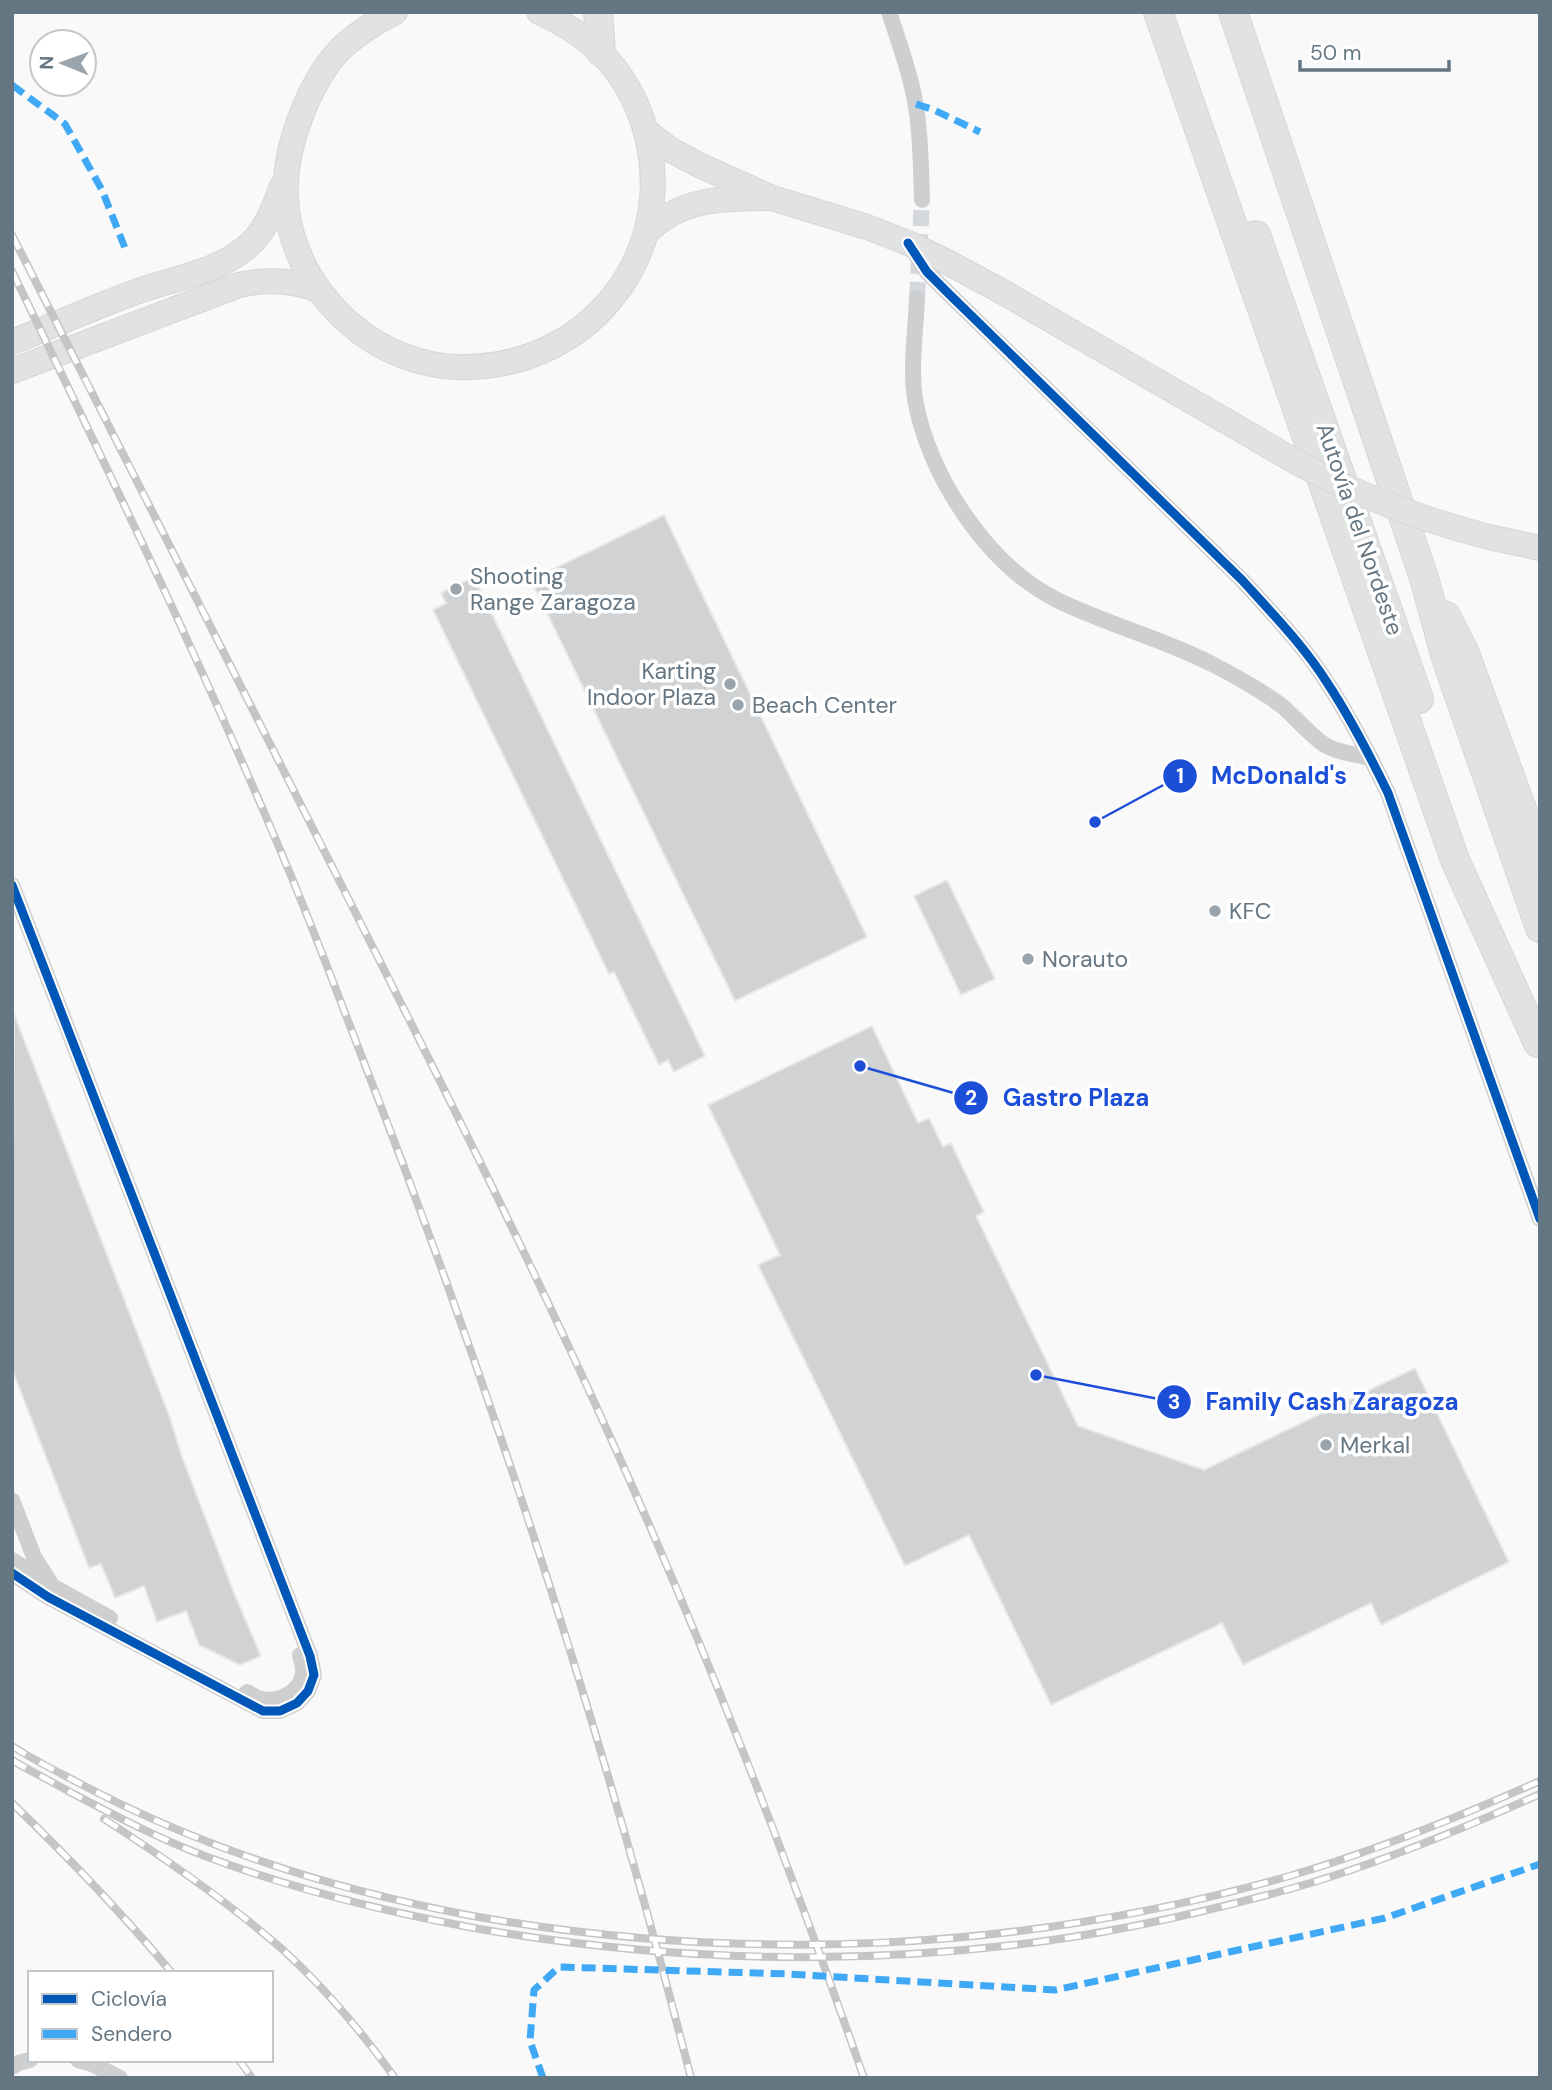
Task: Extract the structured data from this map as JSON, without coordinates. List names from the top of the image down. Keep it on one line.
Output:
{"streets":{"highway":["Autovía del Nordeste"]},"places":["Shooting Range Zaragoza","Karting Indoor Plaza","Beach Center","McDonald's","KFC","Norauto","Gastro Plaza","Family Cash Zaragoza","Merkal"],"legend":["Ciclovía","Sendero"],"scale_bar":"50 m","north":"left"}
